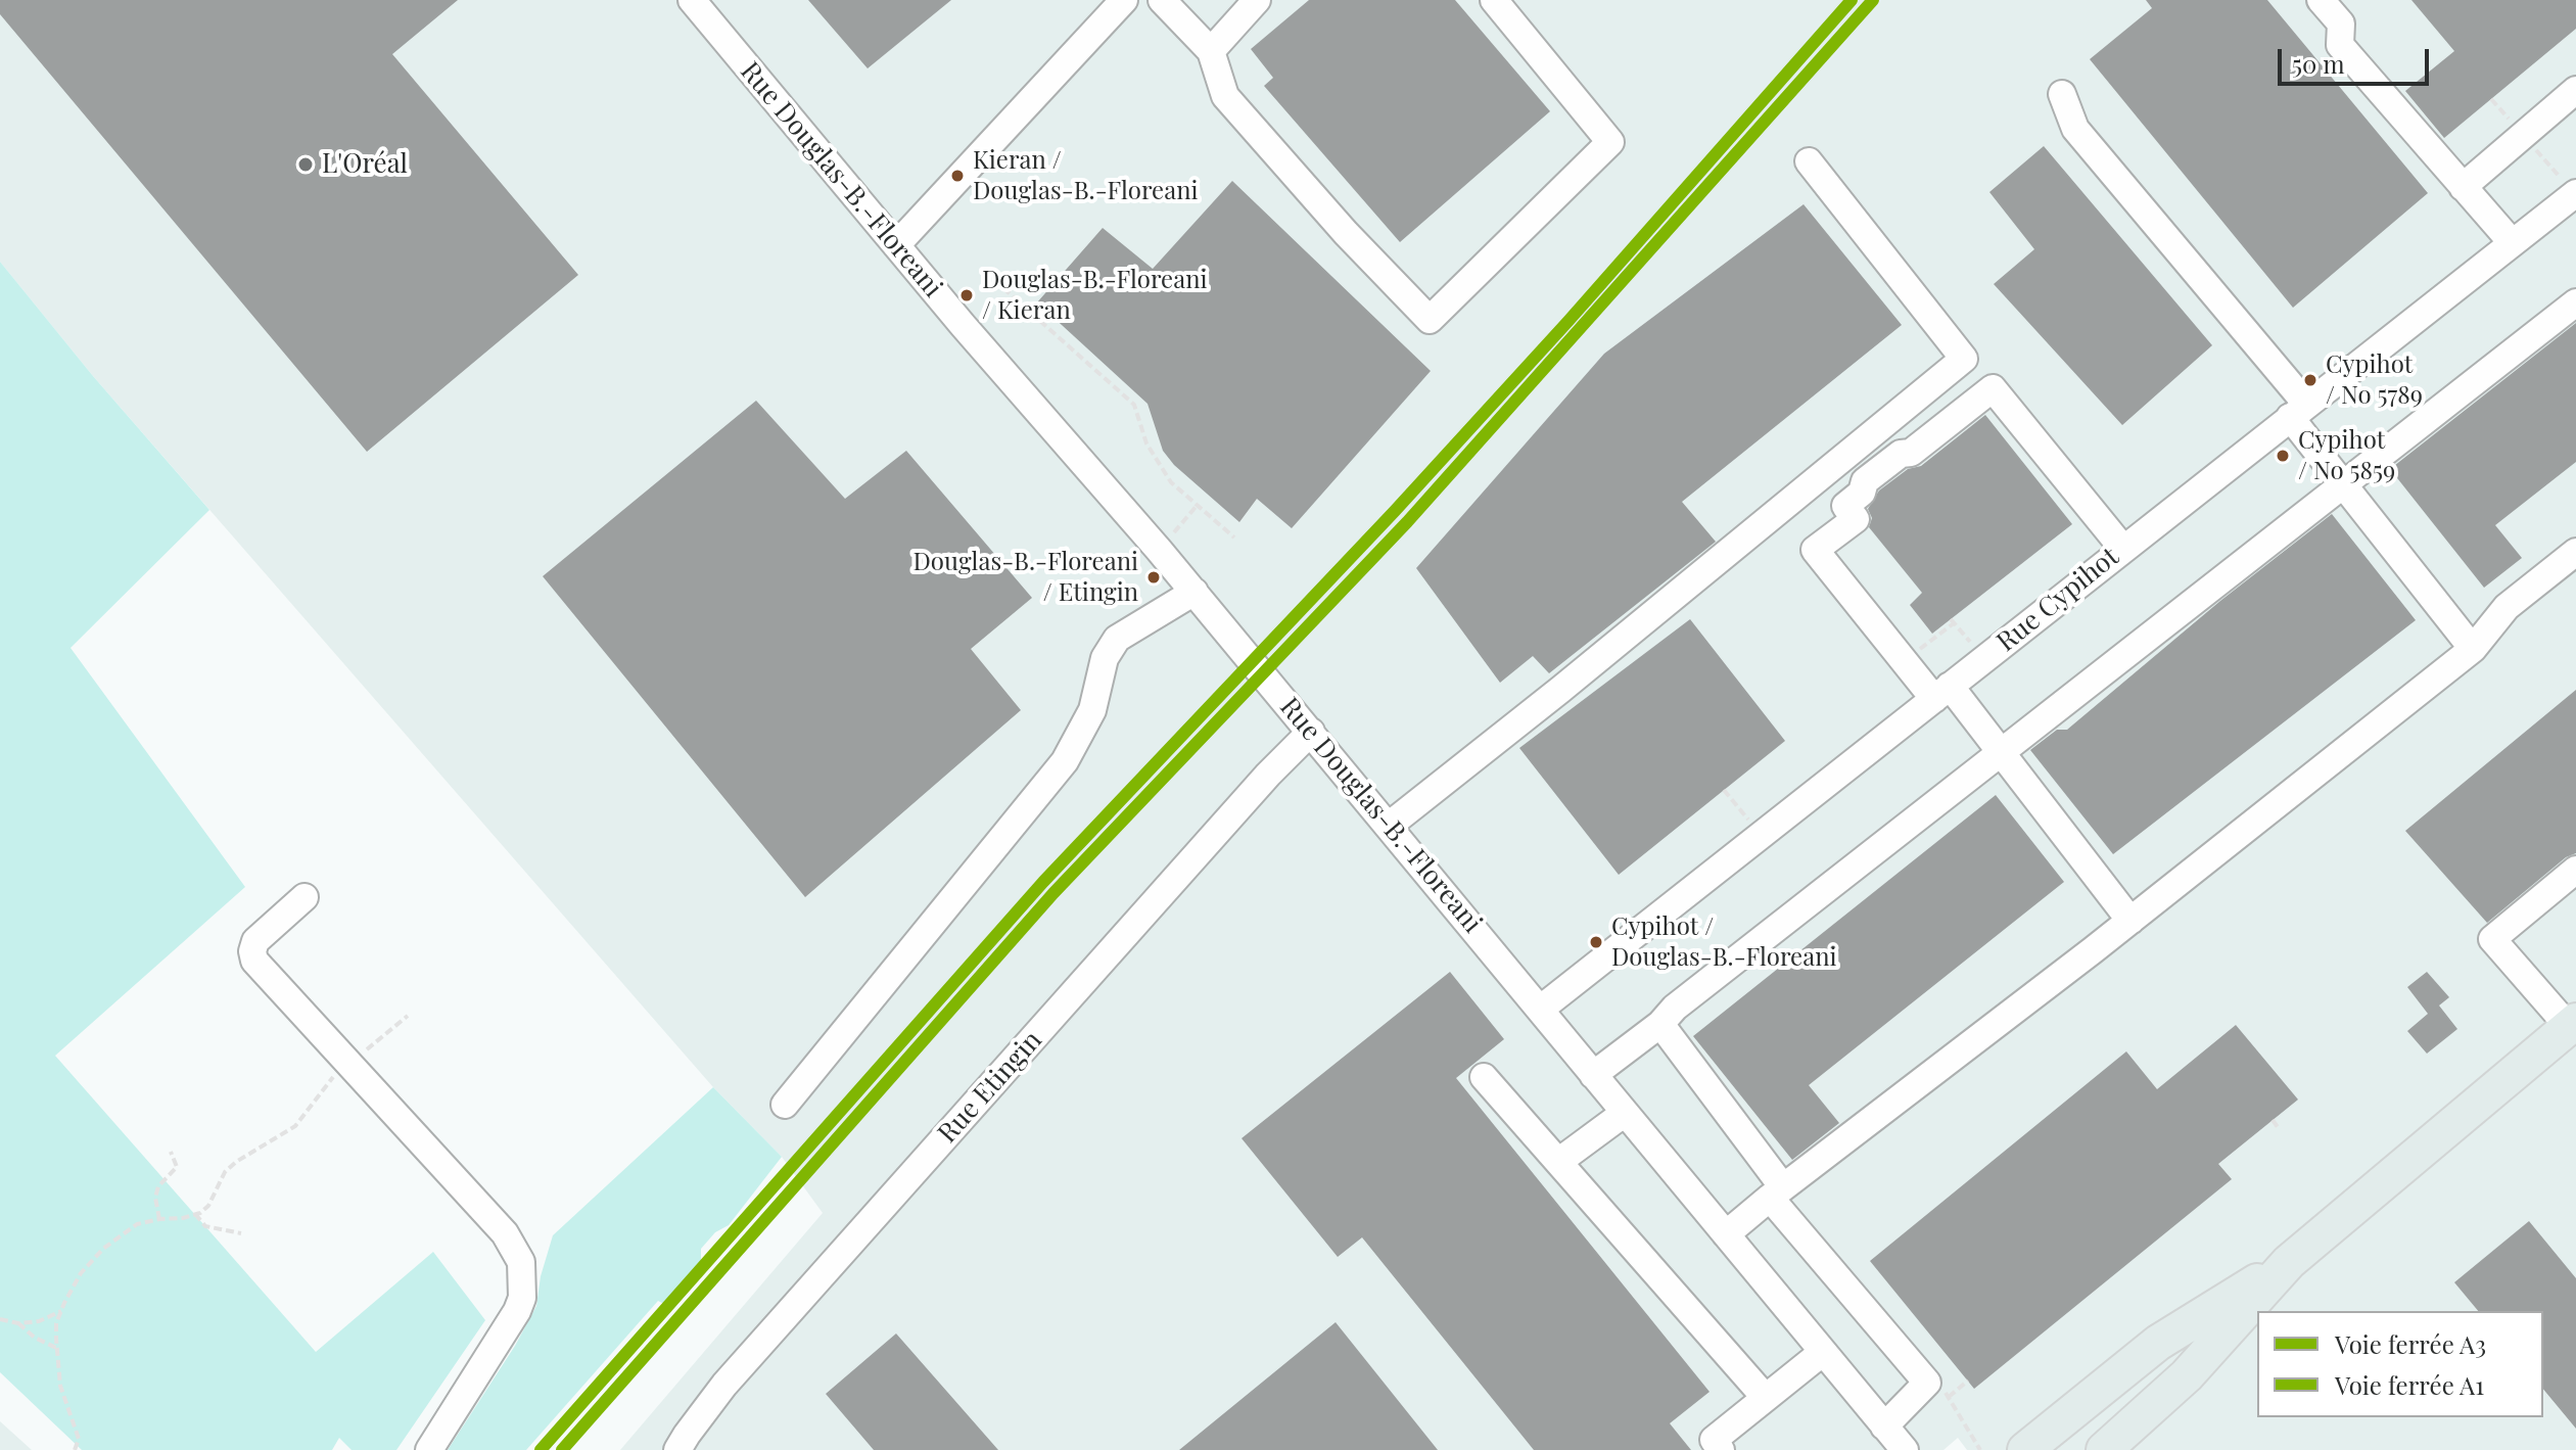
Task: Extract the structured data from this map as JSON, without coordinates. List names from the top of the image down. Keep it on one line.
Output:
{"streets":{"street":["Rue Douglas-B.-Floreani","Rue Cypihot","Rue Etingin"]},"crossings":[["Rue Douglas-B.-Floreani","Rue Cypihot"],["Rue Douglas-B.-Floreani","Rue Etingin"]],"places":["L'Oréal","Kieran / Douglas-B.-Floreani","Douglas-B.-Floreani / Kieran","Cypihot / No 5789","Cypihot / No 5859","Douglas-B.-Floreani / Etingin","Cypihot / Douglas-B.-Floreani"],"lines":["rail line A3","rail line A1"],"legend":["Voie ferrée A3","Voie ferrée A1"],"scale_bar":"50 m"}
